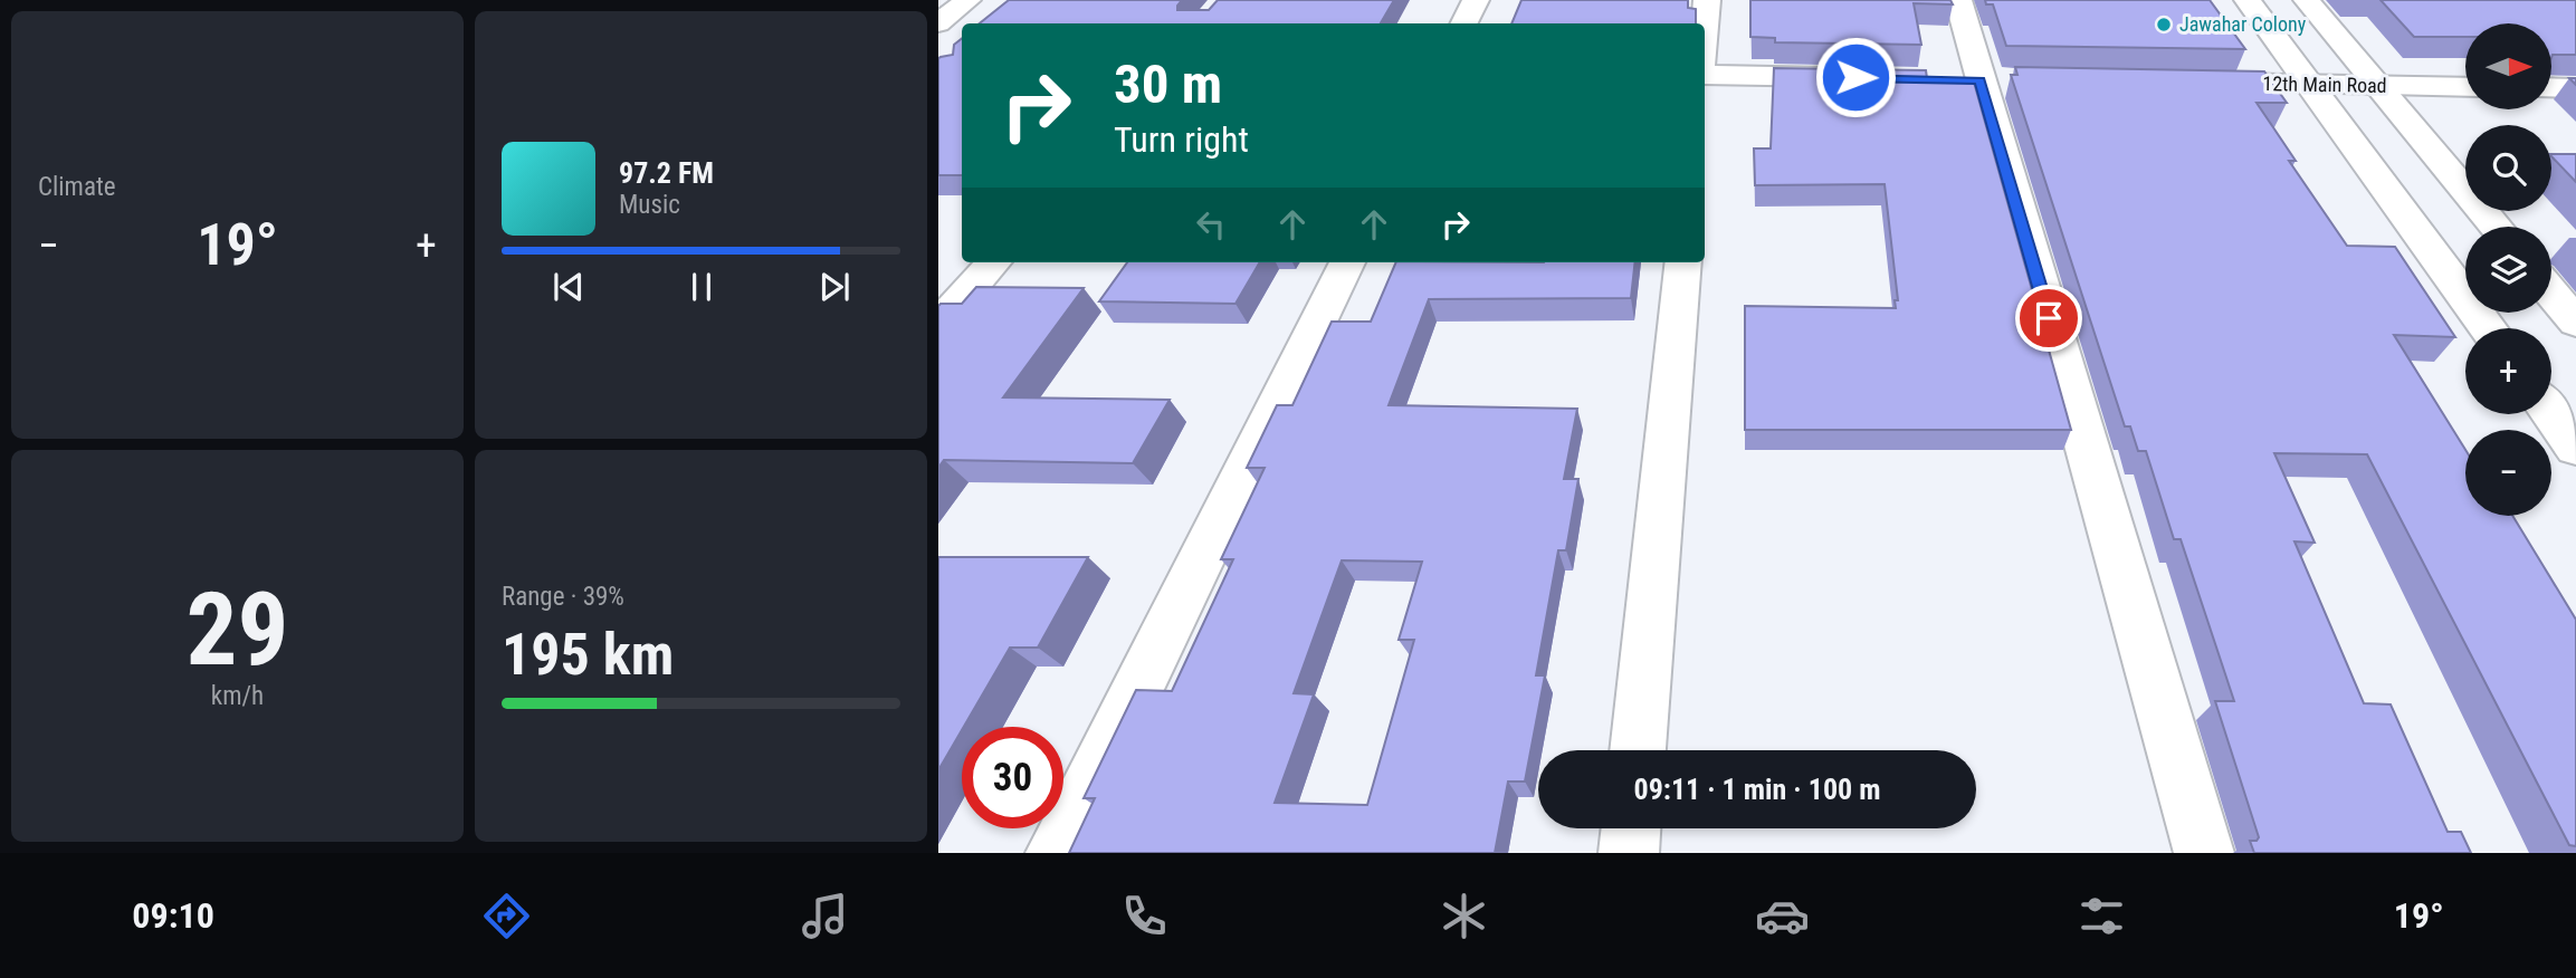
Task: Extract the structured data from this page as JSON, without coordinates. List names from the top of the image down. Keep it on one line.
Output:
{"streets":{"street":["12th Main Road"]},"places":["Jawahar Colony"],"north":"right","page":{"tile":["Climate",["29","km/h"],["Range · 39%","195 km"]],"map_buttons":["+","−"],"turn":["30 m","Turn right"],"song":["97.2 FM","Music"],"heat":["−","19°","+"],"limit":"30","trip":"09:11 · 1 min · 100 m","tabs":["09:10","19°"]}}
